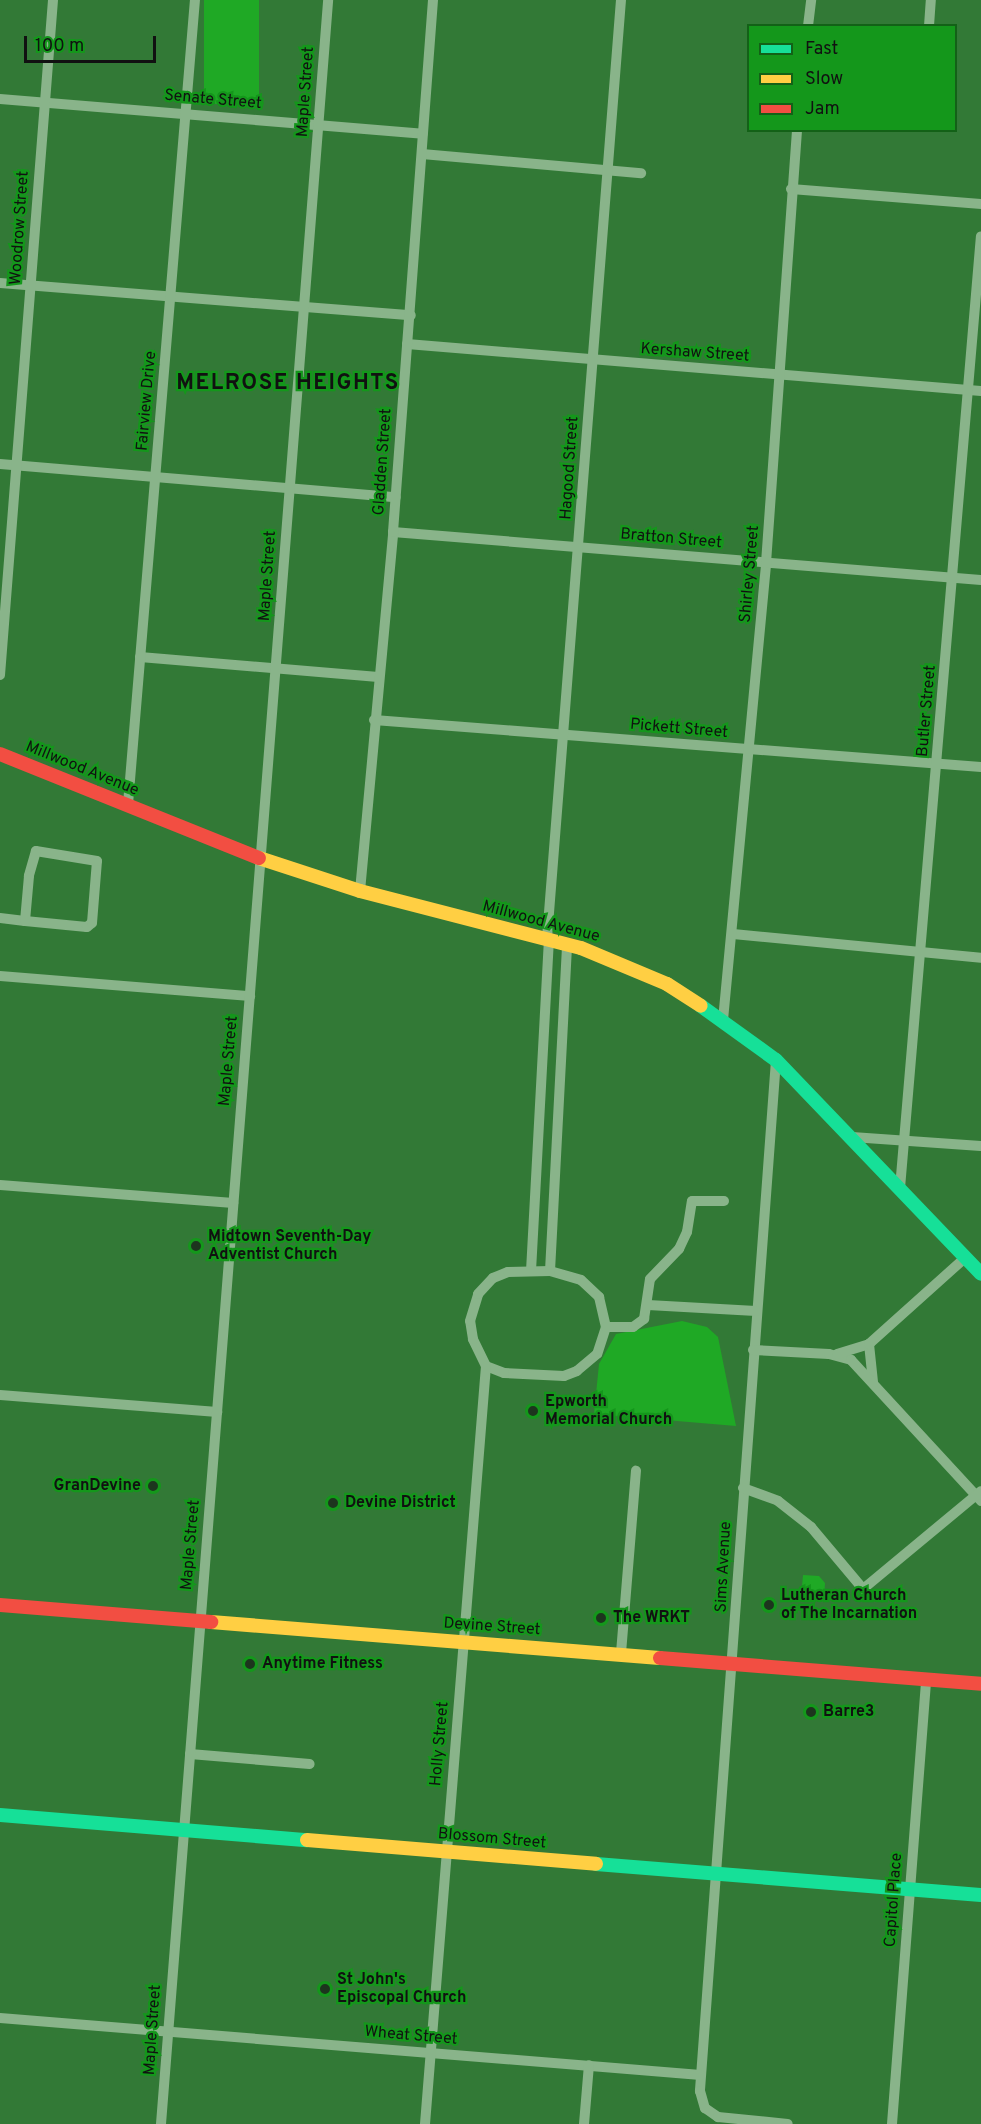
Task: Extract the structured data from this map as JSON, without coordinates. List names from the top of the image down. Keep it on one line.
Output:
{"streets":{"main road":["Millwood Avenue","Devine Street","Blossom Street"],"street":["Maple Street","Senate Street","Woodrow Street","Kershaw Street","Fairview Drive","Gladden Street","Hagood Street","Bratton Street","Shirley Street","Butler Street","Pickett Street","Sims Avenue","Holly Street","Capitol Place","Wheat Street"]},"crossings":[["Maple Street","Senate Street"],["Maple Street","Millwood Avenue"],["Maple Street","Devine Street"],["Maple Street","Blossom Street"],["Maple Street","Wheat Street"],["Senate Street","Woodrow Street"],["Senate Street","Fairview Drive"],["Senate Street","Gladden Street"],["Kershaw Street","Gladden Street"],["Kershaw Street","Hagood Street"],["Kershaw Street","Shirley Street"],["Kershaw Street","Butler Street"],["Fairview Drive","Millwood Avenue"],["Gladden Street","Bratton Street"],["Gladden Street","Pickett Street"],["Gladden Street","Millwood Avenue"],["Hagood Street","Bratton Street"],["Hagood Street","Pickett Street"],["Hagood Street","Millwood Avenue"],["Hagood Street","Holly Street"],["Bratton Street","Shirley Street"],["Bratton Street","Butler Street"],["Shirley Street","Pickett Street"],["Shirley Street","Millwood Avenue"],["Butler Street","Pickett Street"],["Butler Street","Millwood Avenue"],["Millwood Avenue","Sims Avenue"],["Sims Avenue","Devine Street"],["Sims Avenue","Blossom Street"],["Sims Avenue","Wheat Street"],["Devine Street","Holly Street"],["Devine Street","Capitol Place"],["Holly Street","Blossom Street"],["Holly Street","Wheat Street"],["Blossom Street","Capitol Place"]],"districts":["MELROSE HEIGHTS"],"places":["Midtown Seventh-Day Adventist Church","Epworth Memorial Church","GranDevine","Devine District","Lutheran Church of The Incarnation","The WRKT","Anytime Fitness","Barre3","St John's Episcopal Church"],"legend":["Fast","Slow","Jam"],"scale_bar":"100 m"}
